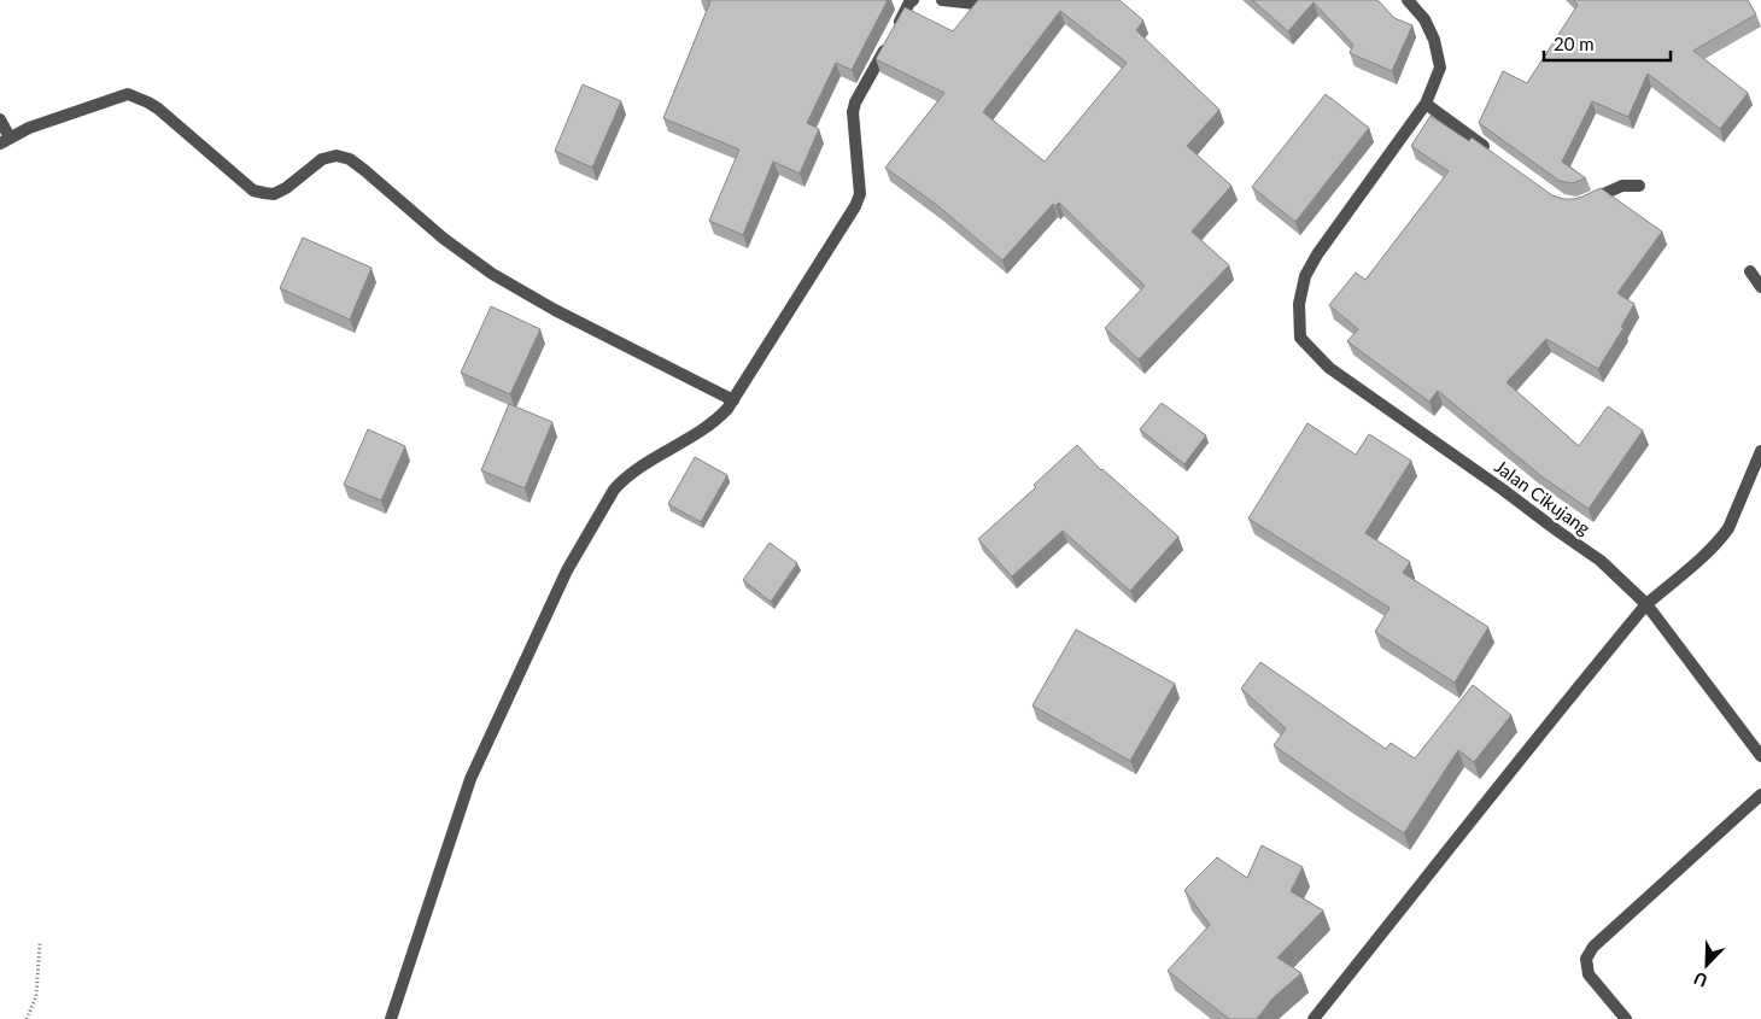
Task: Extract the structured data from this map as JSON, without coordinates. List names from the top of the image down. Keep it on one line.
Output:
{"streets":{"street":["Jalan Cikujang"]},"scale_bar":"20 m","north":"bottom left"}
